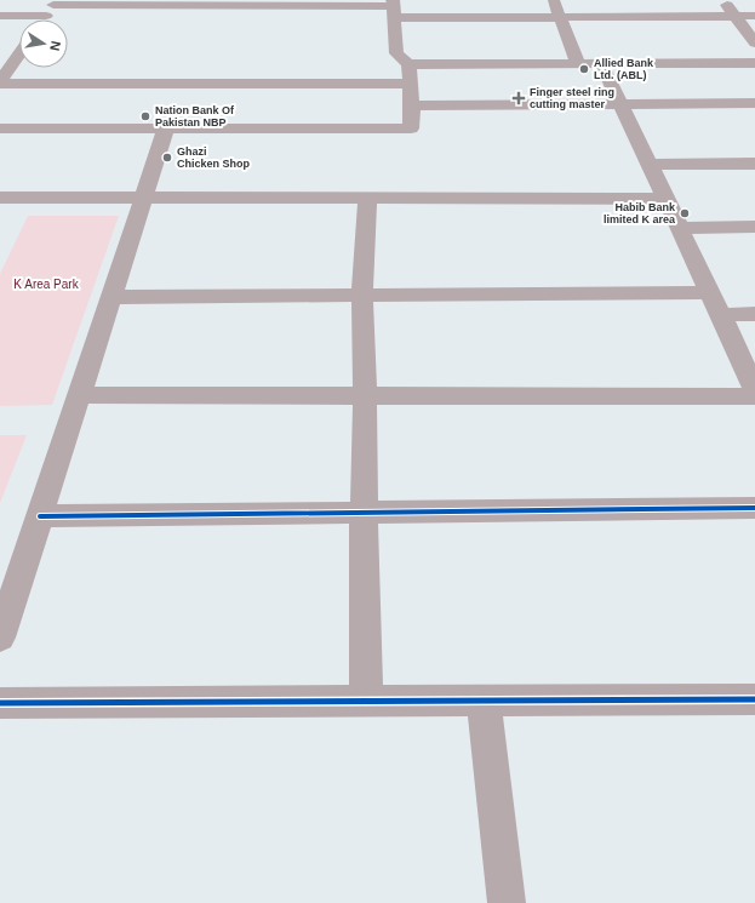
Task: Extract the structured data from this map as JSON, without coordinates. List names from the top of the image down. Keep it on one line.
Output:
{"parks":["K Area Park"],"places":{"other":["Allied Bank Ltd. (ABL)","Nation Bank Of Pakistan NBP","Ghazi Chicken Shop","Habib Bank limited K area"],"health":["Finger steel ring cutting master"]},"north":"right"}
